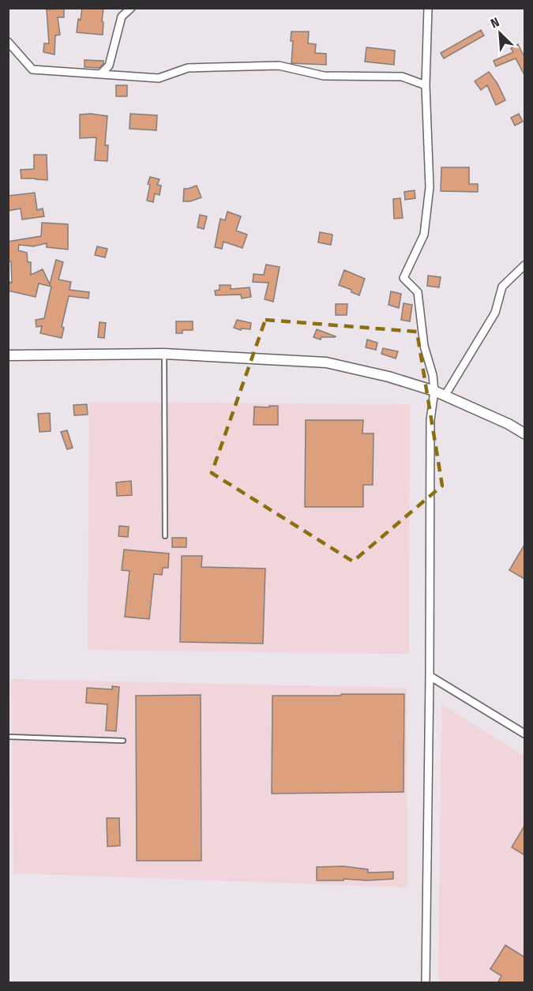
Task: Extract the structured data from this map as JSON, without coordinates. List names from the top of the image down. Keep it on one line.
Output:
{"north":"top left"}
